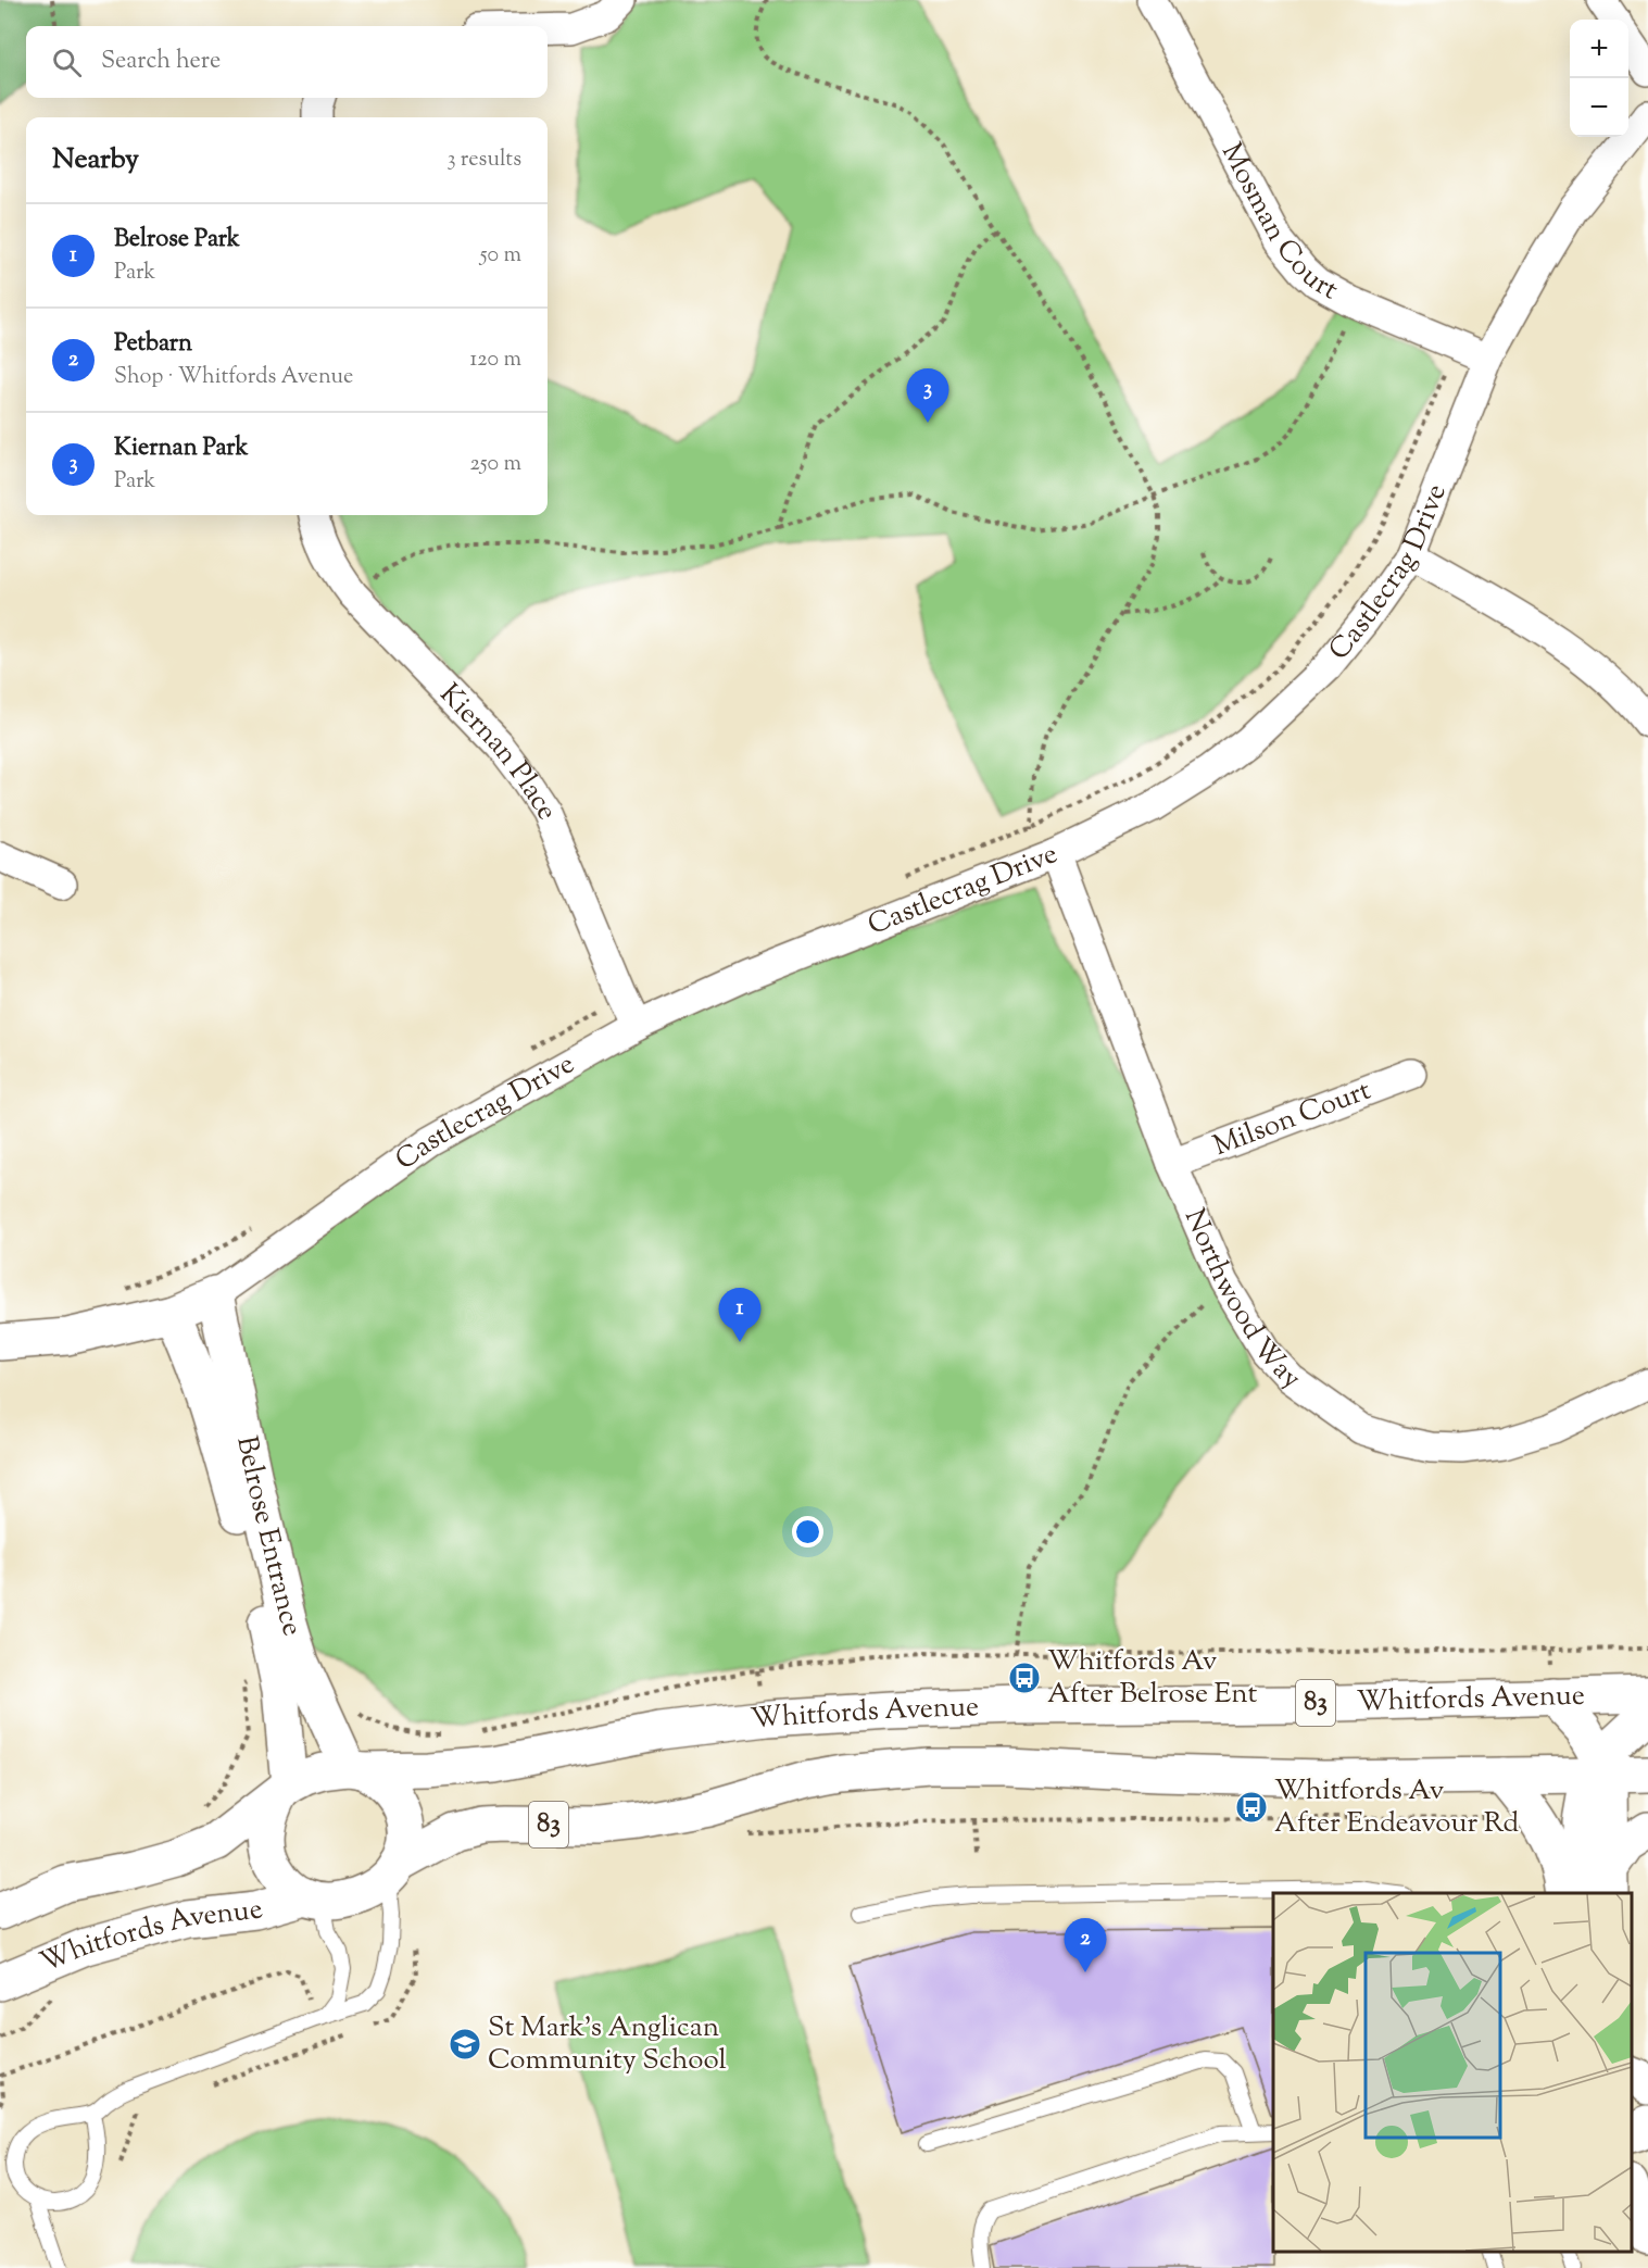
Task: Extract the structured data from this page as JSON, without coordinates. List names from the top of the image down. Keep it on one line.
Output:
{"streets":{"main road":["Castlecrag Drive","Belrose Entrance","Whitfords Avenue","83"],"street":["Mosman Court","Kiernan Place","Milson Court","Northwood Way"]},"crossings":[["Mosman Court","Castlecrag Drive"],["Castlecrag Drive","Kiernan Place"],["Castlecrag Drive","Northwood Way"],["Castlecrag Drive","Belrose Entrance"],["Milson Court","Northwood Way"],["Belrose Entrance","Whitfords Avenue"]],"places":{"bus stop":["Whitfords Av After Belrose Ent","Whitfords Av After Endeavour Rd"],"school or university":["St Mark's Anglican Community School"]},"page":{"map_buttons":["+","−"],"search":"Search here","heading":["Nearby","3 results"],"list":[{"mark":"1","name":"Belrose Park","note":"Park","value":"50 m"},{"mark":"2","name":"Petbarn","note":"Shop · Whitfords Avenue","value":"120 m"},{"mark":"3","name":"Kiernan Park","note":"Park","value":"250 m"}],"pins":["3","1","2"]}}
